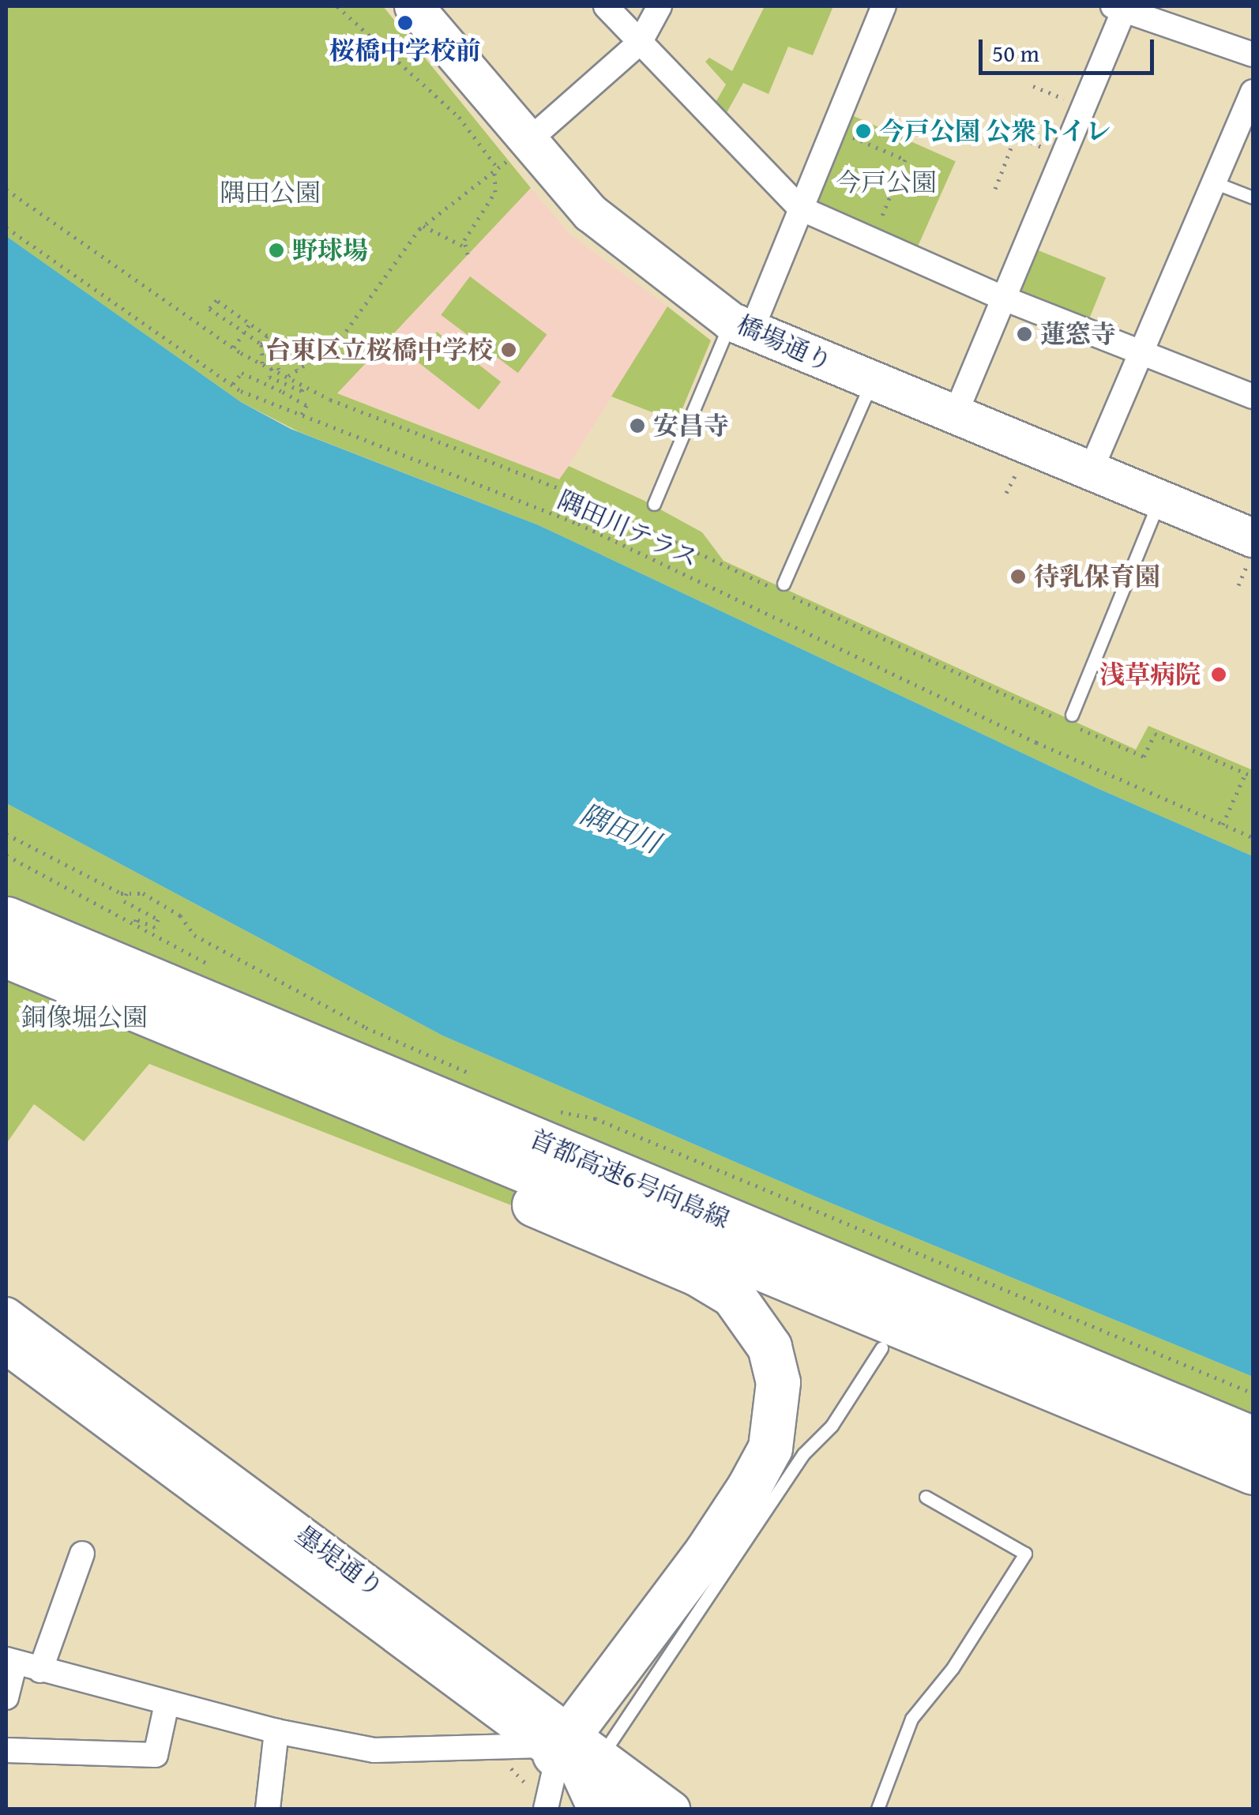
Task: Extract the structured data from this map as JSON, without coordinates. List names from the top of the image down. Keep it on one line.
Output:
{"streets":{"highway":["首都高速6号向島線"],"main road":["橋場通り","墨堤通り"],"path":["隅田川テラス"]},"water":["隅田川"],"parks":["今戸公園","隅田公園","銅像堀公園"],"places":["桜橋中学校前","今戸公園 公衆トイレ","野球場","蓮窓寺","台東区立桜橋中学校","安昌寺","待乳保育園","浅草病院"],"scale_bar":"50 m"}
